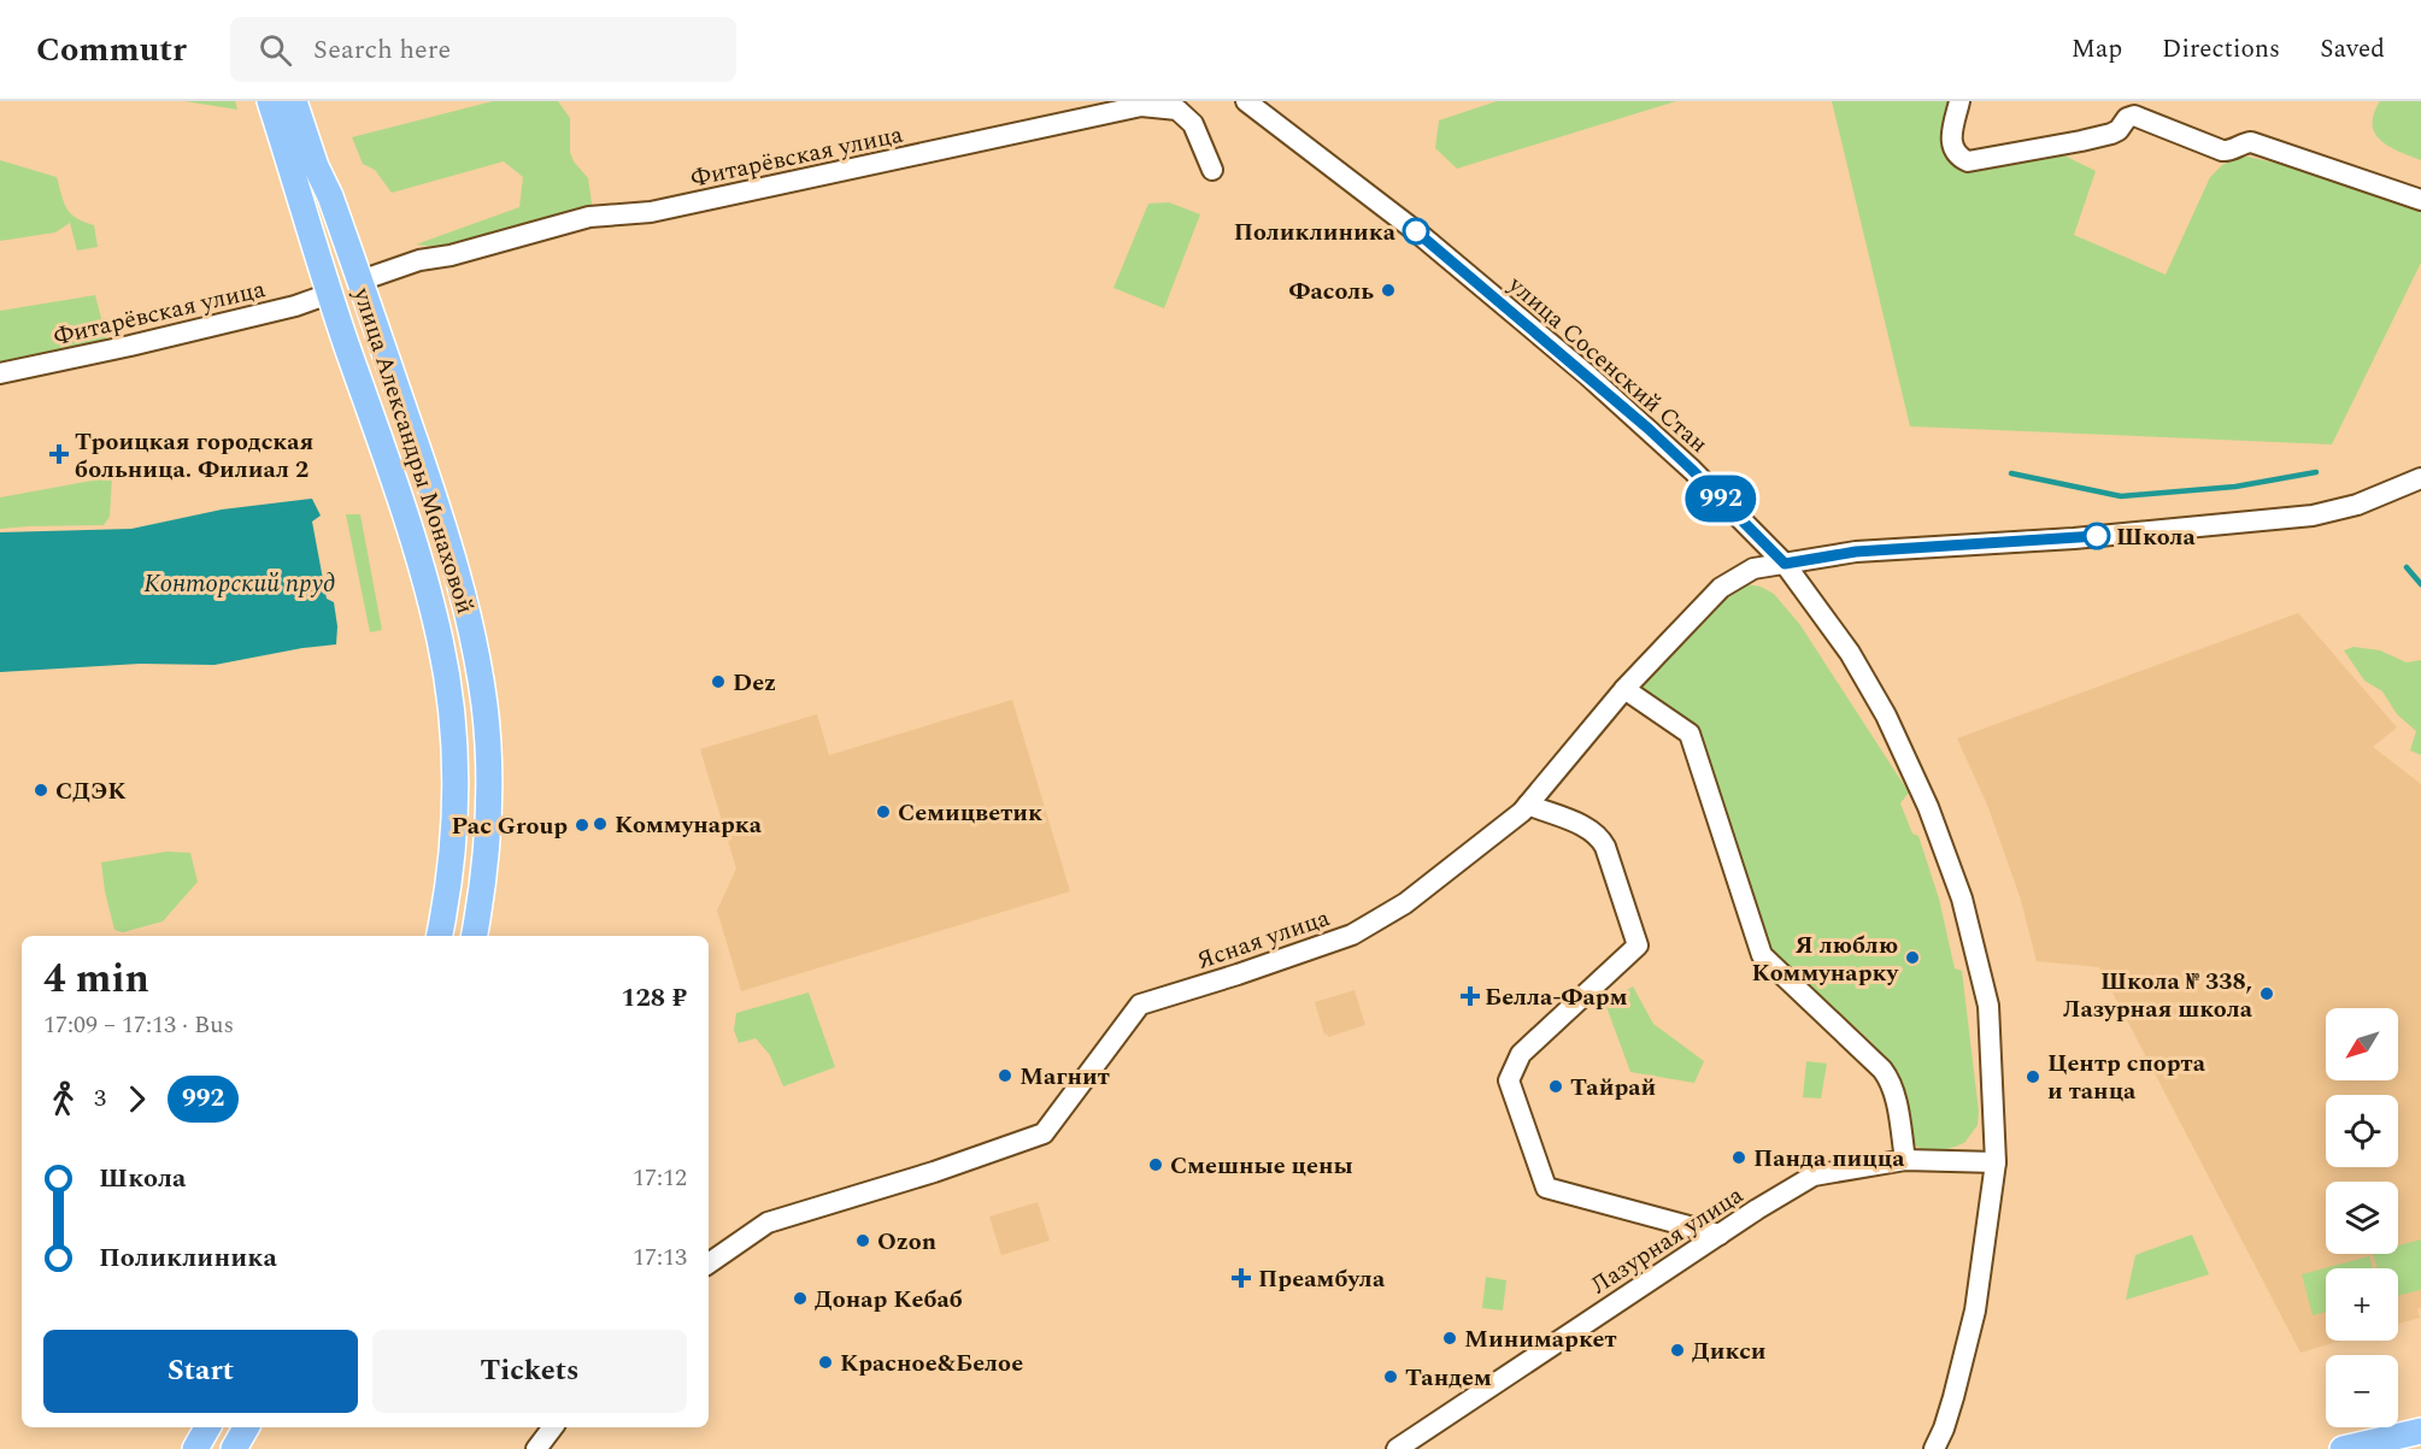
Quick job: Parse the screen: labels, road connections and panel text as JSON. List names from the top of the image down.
{
  "streets": {
    "main road": ["улица Александры Монаховой"],
    "street": [
      "Фитарёвская улица",
      "улица Сосенский Стан",
      "Ясная улица",
      "Лазурная улица"
    ]
  },
  "crossings": [
    ["Фитарёвская улица", "улица Александры Монаховой"],
    ["улица Сосенский Стан", "Ясная улица"],
    ["улица Сосенский Стан", "Лазурная улица"]
  ],
  "water": ["Конторский пруд"],
  "places": {
    "other": [
      "Поликлиника",
      "Фасоль",
      "Школа",
      "Dez",
      "СДЭК",
      "Семицветик",
      "Коммунарка",
      "Pac Group",
      "Я люблю Коммунарку",
      "Школа № 338, Лазурная школа",
      "Магнит",
      "Центр спорта и танца",
      "Тайрай",
      "Панда пицца",
      "Смешные цены",
      "Ozon",
      "Донар Кебаб",
      "Минимаркет",
      "Дикси",
      "Красное&Белое",
      "Тандем"
    ],
    "health": ["Троицкая городская больница. Филиал 2", "Белла-Фарм", "Преамбула"]
  },
  "lines": ["bus line 992"],
  "north": "bottom left",
  "page": {
    "header": "Commutr",
    "search": "Search here",
    "nav": ["Map", "Directions", "Saved"],
    "on_map": "992",
    "heading": ["4 min", "17:09 – 17:13 · Bus", "128 ₽"],
    "map_buttons": ["+", "−"],
    "legs": ["3", "992"],
    "list": [
      {
        "name": "Школа",
        "value": "17:12"
      },
      {
        "name": "Поликлиника",
        "value": "17:13"
      }
    ],
    "buttons": ["Start", "Tickets"]
  }
}
